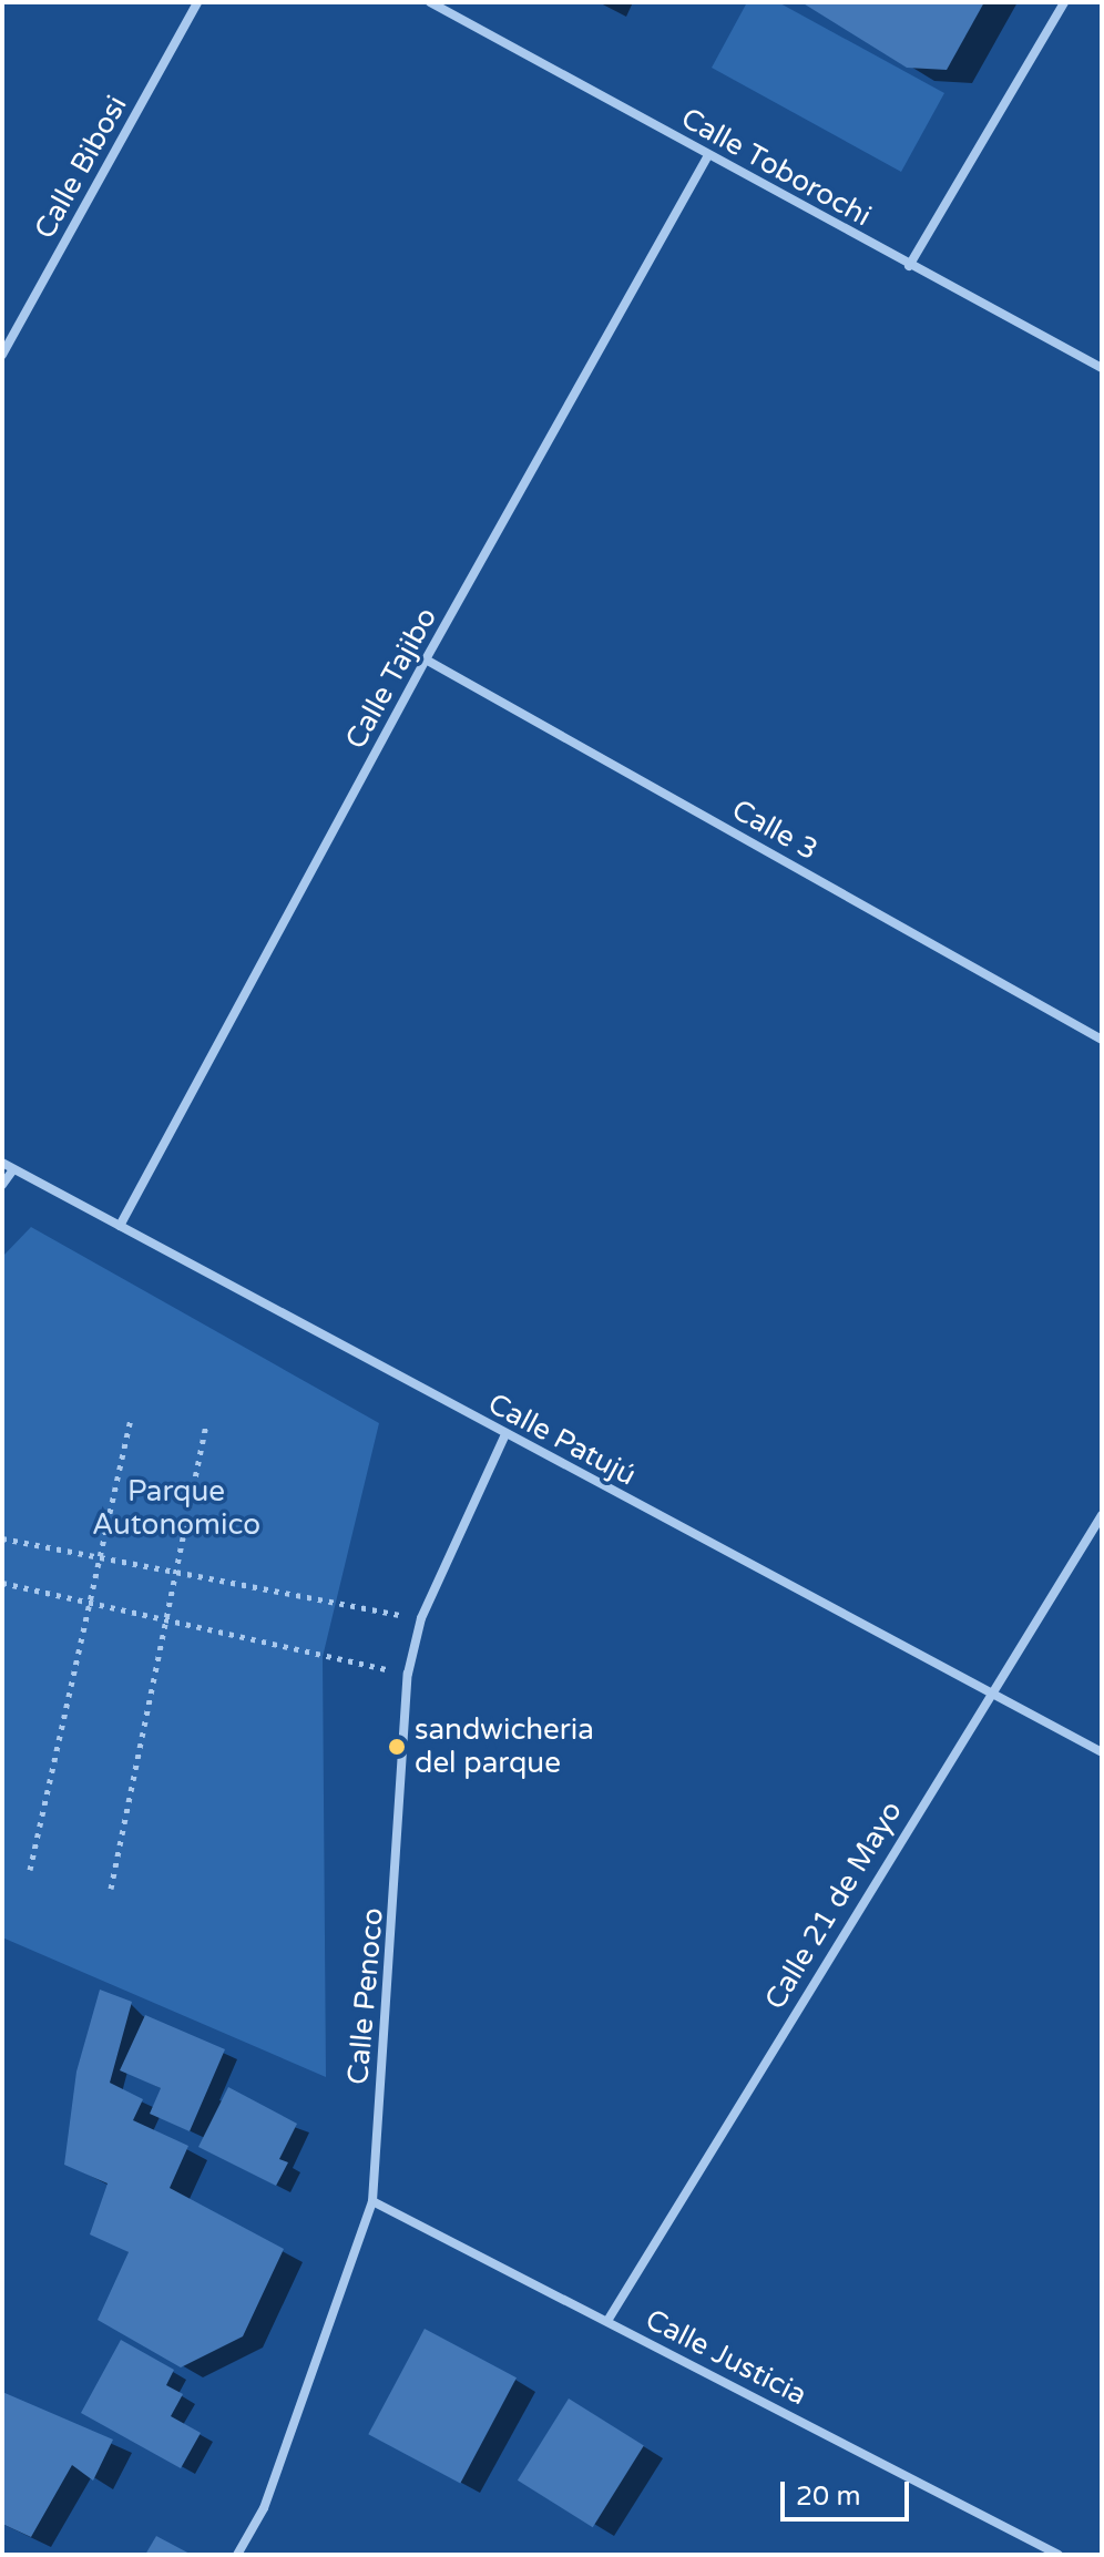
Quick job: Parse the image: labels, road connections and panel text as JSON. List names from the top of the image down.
{
  "streets": {
    "street": [
      "Calle Bibosi",
      "Calle Toborochi",
      "Calle Tajibo",
      "Calle 3",
      "Calle Patujú",
      "Calle 21 de Mayo",
      "Calle Penoco",
      "Calle Justicia"
    ]
  },
  "crossings": [
    ["Calle Toborochi", "Calle Tajibo"],
    ["Calle Tajibo", "Calle 3"],
    ["Calle Tajibo", "Calle Patujú"],
    ["Calle Patujú", "Calle 21 de Mayo"],
    ["Calle Patujú", "Calle Penoco"],
    ["Calle 21 de Mayo", "Calle Justicia"],
    ["Calle Penoco", "Calle Justicia"]
  ],
  "parks": ["Parque Autonomico"],
  "places": ["sandwicheria del parque"],
  "scale_bar": "20 m"
}
